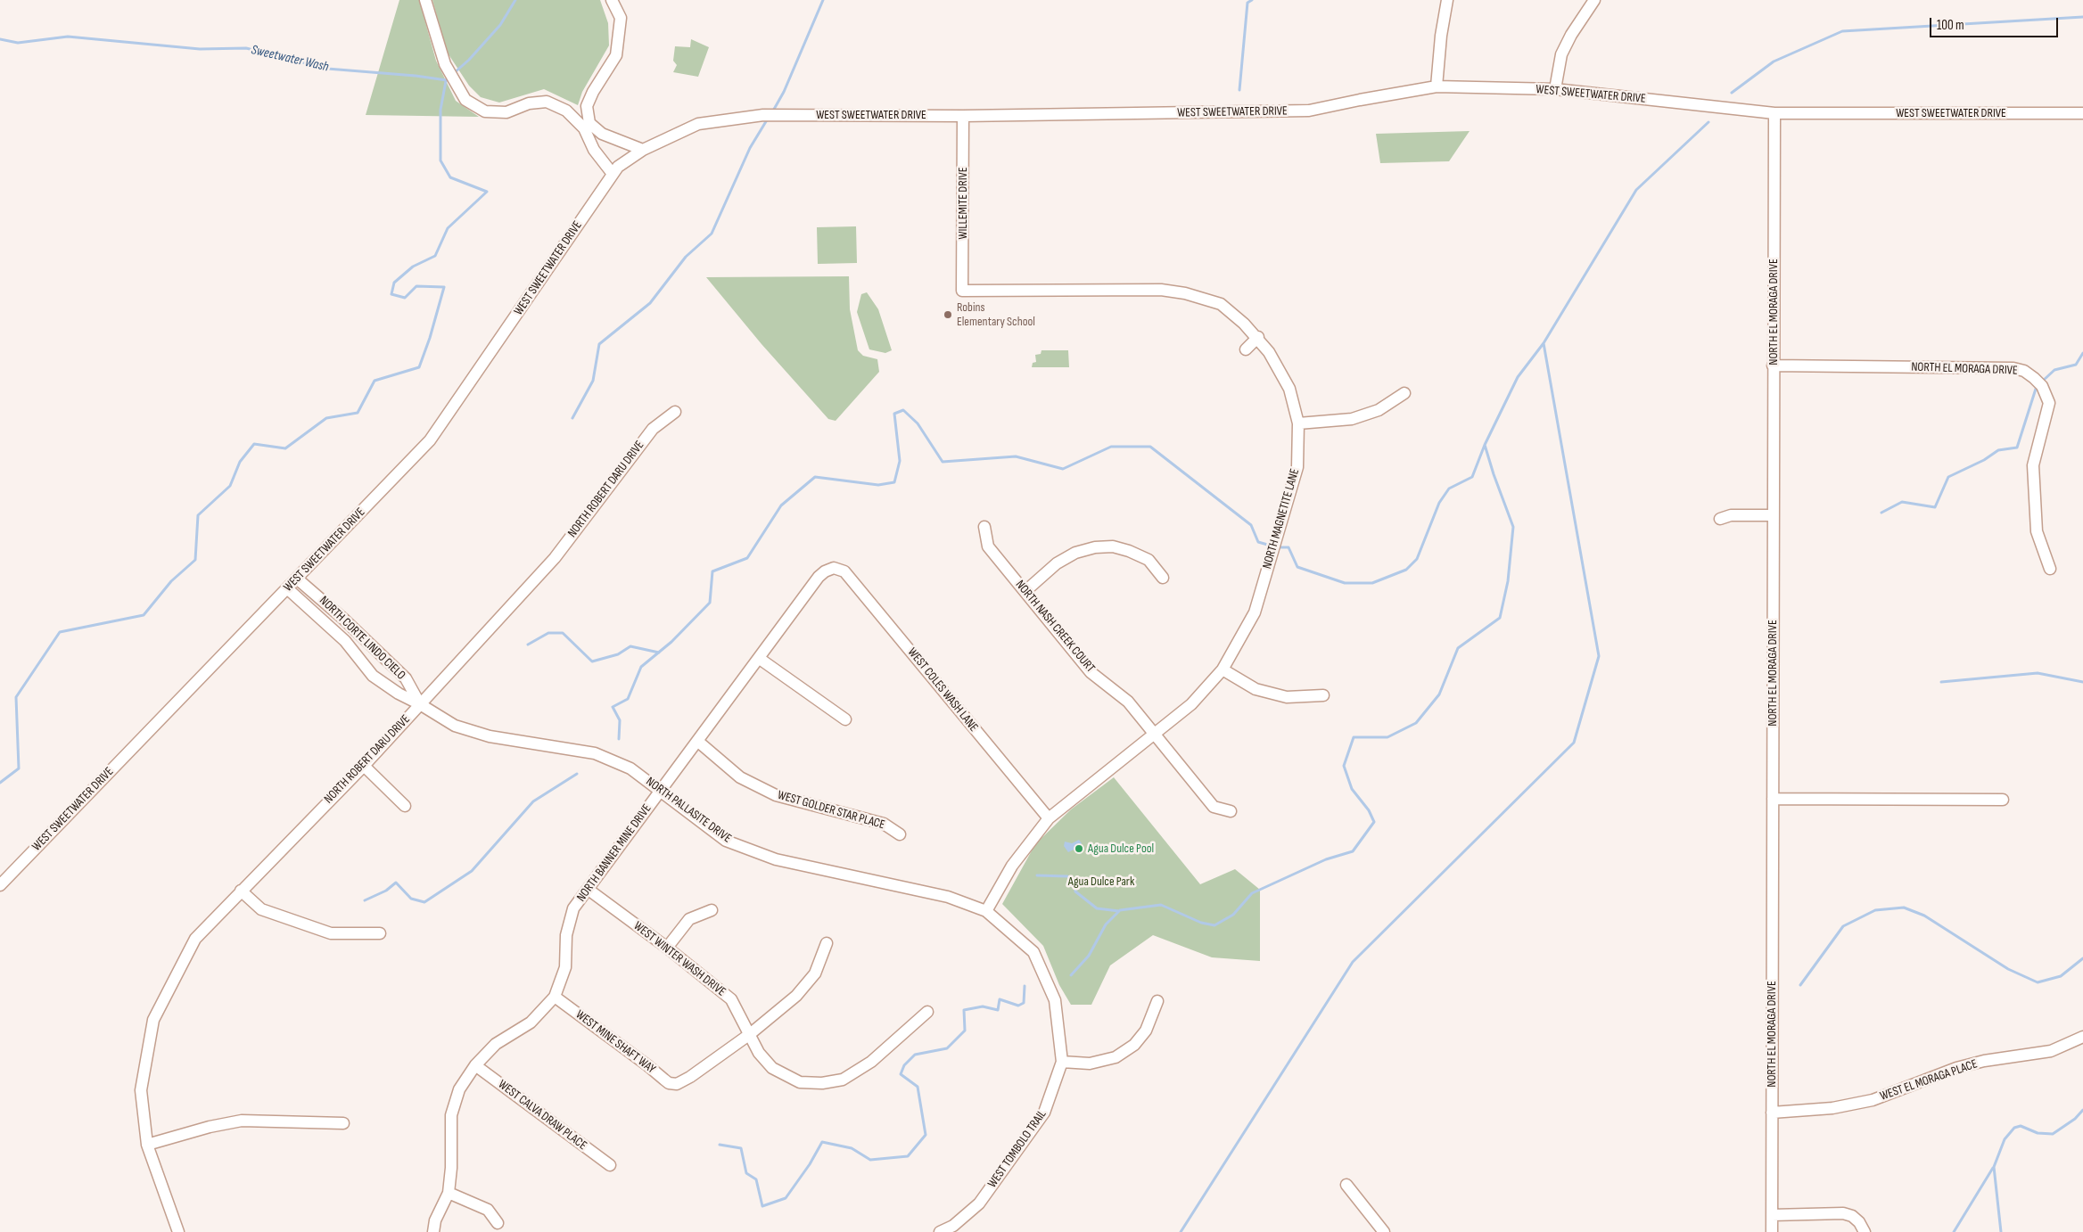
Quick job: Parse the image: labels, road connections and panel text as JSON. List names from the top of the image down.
{
  "streets": {
    "street": [
      "WEST SWEETWATER DRIVE",
      "WILLEMITE DRIVE",
      "NORTH EL MORAGA DRIVE",
      "NORTH ROBERT DARU DRIVE",
      "NORTH MAGNETITE LANE",
      "NORTH NASH CREEK COURT",
      "NORTH CORTE LINDO CIELO",
      "WEST COLES WASH LANE",
      "NORTH PALLASITE DRIVE",
      "WEST GOLDER STAR PLACE",
      "NORTH BANNER MINE DRIVE",
      "WEST WINTER WASH DRIVE",
      "WEST MINE SHAFT WAY",
      "WEST EL MORAGA PLACE",
      "WEST CALVA DRAW PLACE",
      "WEST TOMBOLO TRAIL"
    ]
  },
  "crossings": [
    ["WEST SWEETWATER DRIVE", "WILLEMITE DRIVE"],
    ["WEST SWEETWATER DRIVE", "NORTH EL MORAGA DRIVE"],
    ["WEST SWEETWATER DRIVE", "NORTH CORTE LINDO CIELO"],
    ["WILLEMITE DRIVE", "NORTH MAGNETITE LANE"],
    ["NORTH EL MORAGA DRIVE", "WEST EL MORAGA PLACE"],
    ["NORTH ROBERT DARU DRIVE", "NORTH CORTE LINDO CIELO"],
    ["NORTH ROBERT DARU DRIVE", "NORTH PALLASITE DRIVE"],
    ["NORTH MAGNETITE LANE", "NORTH NASH CREEK COURT"],
    ["NORTH MAGNETITE LANE", "WEST COLES WASH LANE"],
    ["NORTH MAGNETITE LANE", "NORTH PALLASITE DRIVE"],
    ["NORTH MAGNETITE LANE", "WEST TOMBOLO TRAIL"],
    ["NORTH CORTE LINDO CIELO", "NORTH PALLASITE DRIVE"],
    ["WEST COLES WASH LANE", "NORTH BANNER MINE DRIVE"],
    ["NORTH PALLASITE DRIVE", "NORTH BANNER MINE DRIVE"],
    ["NORTH PALLASITE DRIVE", "WEST TOMBOLO TRAIL"],
    ["WEST GOLDER STAR PLACE", "NORTH BANNER MINE DRIVE"],
    ["NORTH BANNER MINE DRIVE", "WEST WINTER WASH DRIVE"],
    ["NORTH BANNER MINE DRIVE", "WEST MINE SHAFT WAY"],
    ["NORTH BANNER MINE DRIVE", "WEST CALVA DRAW PLACE"],
    ["WEST WINTER WASH DRIVE", "WEST MINE SHAFT WAY"]
  ],
  "water": ["Sweetwater Wash"],
  "parks": ["Agua Dulce Park"],
  "places": ["Robins Elementary School", "Agua Dulce Pool"],
  "scale_bar": "100 m"
}
